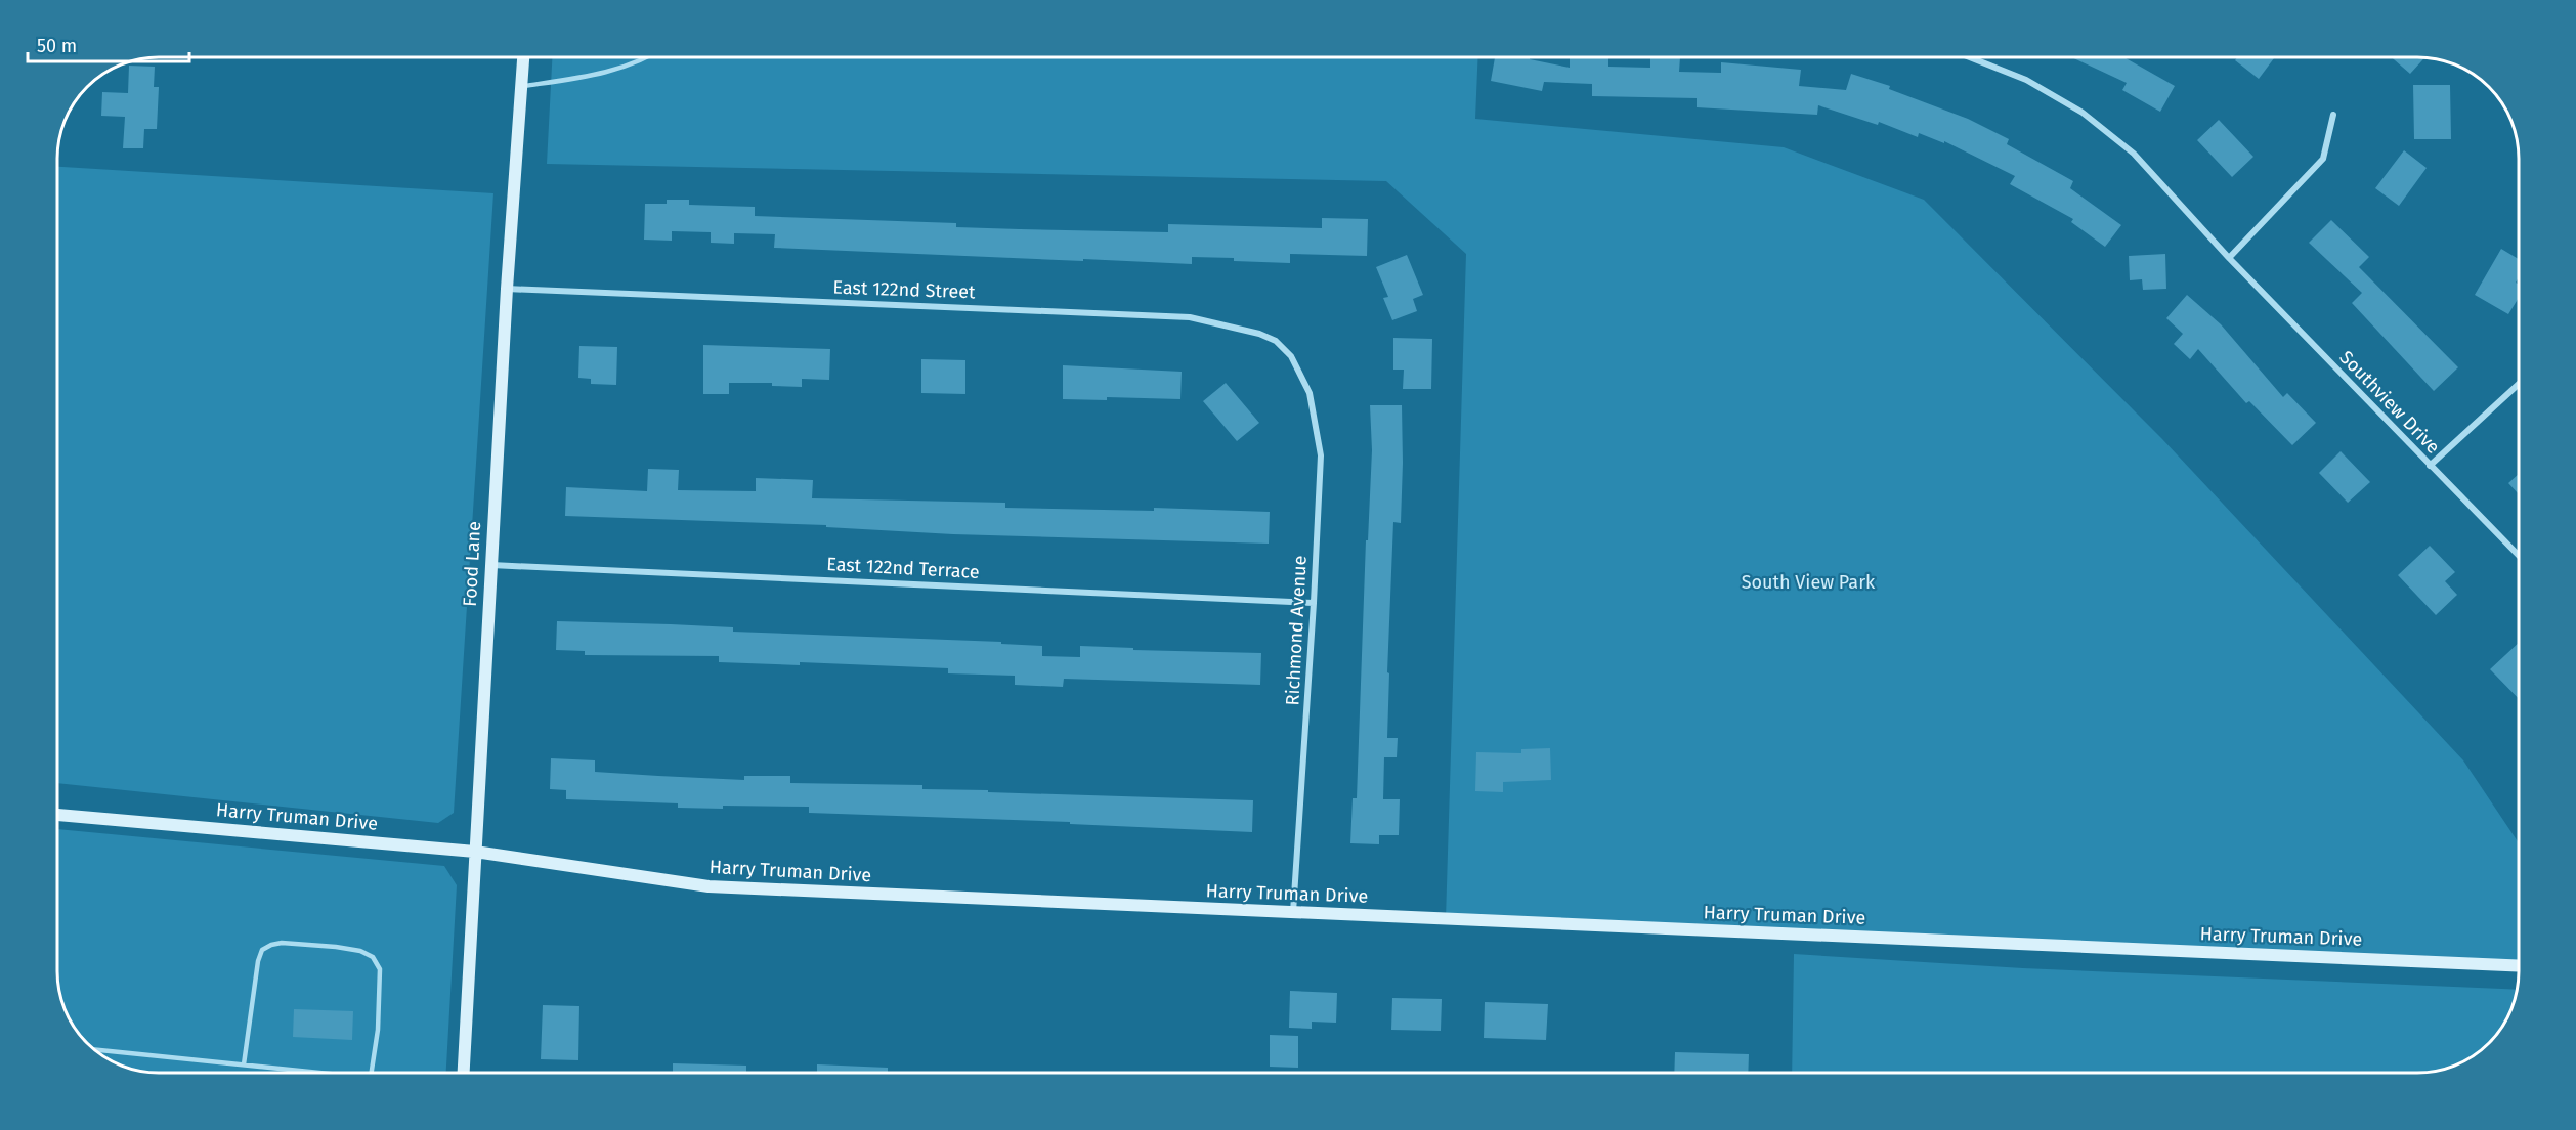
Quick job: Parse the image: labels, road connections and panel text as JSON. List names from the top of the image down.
{
  "streets": {
    "main road": ["Food Lane", "Harry Truman Drive"],
    "street": [
      "East 122nd Street",
      "Southview Drive",
      "East 122nd Terrace",
      "Richmond Avenue"
    ]
  },
  "crossings": [
    ["East 122nd Street", "Food Lane"],
    ["East 122nd Street", "Richmond Avenue"],
    ["Food Lane", "East 122nd Terrace"],
    ["Food Lane", "Harry Truman Drive"],
    ["East 122nd Terrace", "Richmond Avenue"],
    ["Richmond Avenue", "Harry Truman Drive"]
  ],
  "parks": ["South View Park"],
  "scale_bar": "50 m"
}
